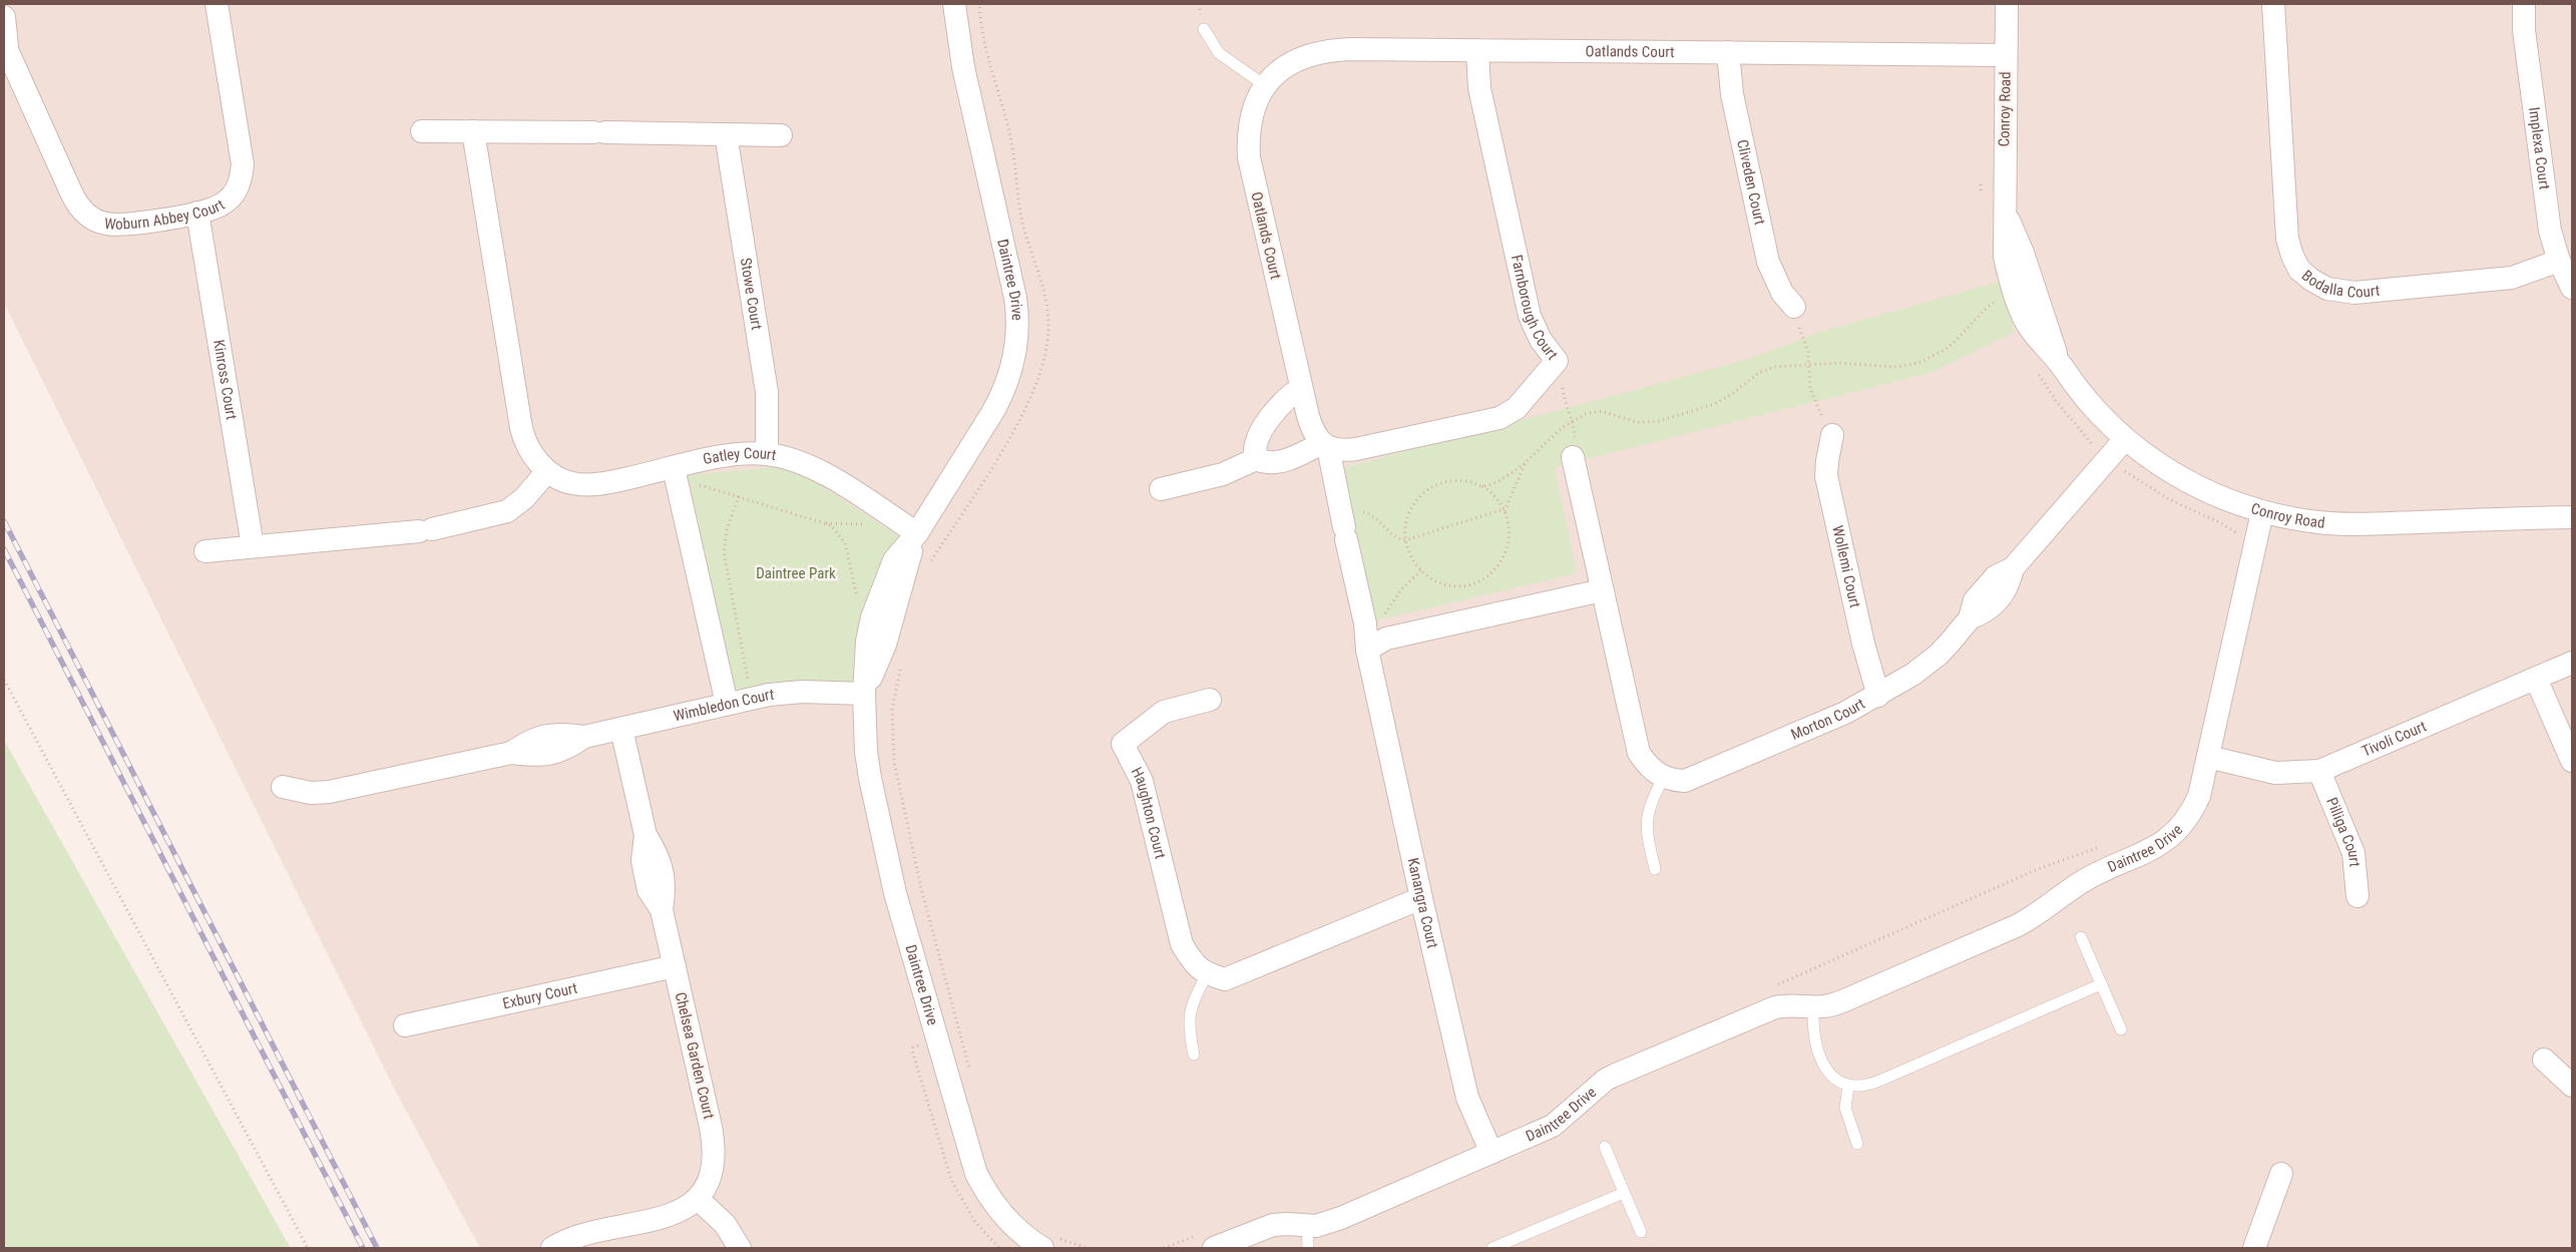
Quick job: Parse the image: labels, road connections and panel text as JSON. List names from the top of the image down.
{
  "streets": {
    "street": [
      "Oatlands Court",
      "Conroy Road",
      "Implexa Court",
      "Cliveden Court",
      "Woburn Abbey Court",
      "Bodalla Court",
      "Daintree Drive",
      "Stowe Court",
      "Farnborough Court",
      "Kinross Court",
      "Gatley Court",
      "Wollemi Court",
      "Wimbledon Court",
      "Morton Court",
      "Tivoli Court",
      "Haughton Court",
      "Pilliga Court",
      "Kanangra Court",
      "Exbury Court",
      "Chelsea Garden Court"
    ]
  },
  "crossings": [
    ["Oatlands Court", "Conroy Road"],
    ["Oatlands Court", "Cliveden Court"],
    ["Oatlands Court", "Farnborough Court"],
    ["Oatlands Court", "Kanangra Court"],
    ["Conroy Road", "Daintree Drive"],
    ["Conroy Road", "Morton Court"],
    ["Implexa Court", "Bodalla Court"],
    ["Woburn Abbey Court", "Kinross Court"],
    ["Daintree Drive", "Gatley Court"],
    ["Daintree Drive", "Wimbledon Court"],
    ["Daintree Drive", "Tivoli Court"],
    ["Daintree Drive", "Kanangra Court"],
    ["Stowe Court", "Gatley Court"],
    ["Wollemi Court", "Morton Court"],
    ["Wimbledon Court", "Chelsea Garden Court"],
    ["Tivoli Court", "Pilliga Court"],
    ["Exbury Court", "Chelsea Garden Court"]
  ],
  "parks": ["Daintree Park"]
}
